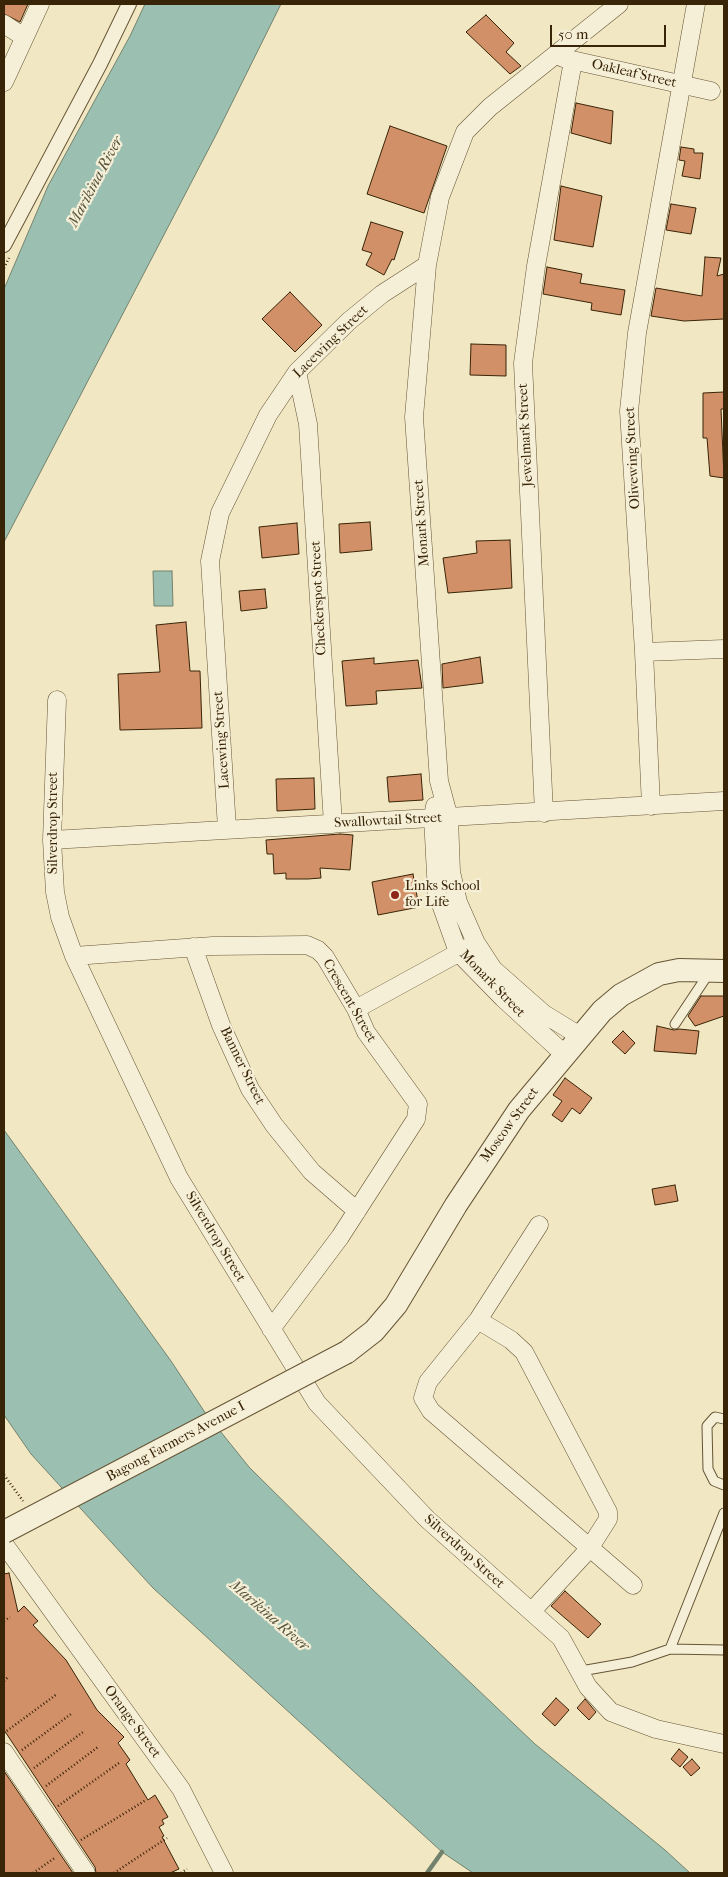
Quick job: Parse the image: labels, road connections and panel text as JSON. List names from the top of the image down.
{
  "streets": {
    "street": [
      "Oakleaf Street",
      "Lacewing Street",
      "Jewelmark Street",
      "Olivewing Street",
      "Monark Street",
      "Checkerspot Street",
      "Swallowtail Street",
      "Silverdrop Street",
      "Crescent Street",
      "Banner Street",
      "Moscow Street",
      "Bagong Farmers Avenue I",
      "Orange Street"
    ]
  },
  "crossings": [
    ["Oakleaf Street", "Jewelmark Street"],
    ["Oakleaf Street", "Olivewing Street"],
    ["Lacewing Street", "Monark Street"],
    ["Lacewing Street", "Checkerspot Street"],
    ["Lacewing Street", "Swallowtail Street"],
    ["Jewelmark Street", "Swallowtail Street"],
    ["Olivewing Street", "Swallowtail Street"],
    ["Monark Street", "Swallowtail Street"],
    ["Monark Street", "Moscow Street"],
    ["Checkerspot Street", "Swallowtail Street"],
    ["Swallowtail Street", "Silverdrop Street"],
    ["Silverdrop Street", "Crescent Street"],
    ["Crescent Street", "Banner Street"],
    ["Moscow Street", "Bagong Farmers Avenue I"],
    ["Bagong Farmers Avenue I", "Orange Street"]
  ],
  "water": ["Marikina River"],
  "places": ["Links School for Life"],
  "scale_bar": "50 m"
}
